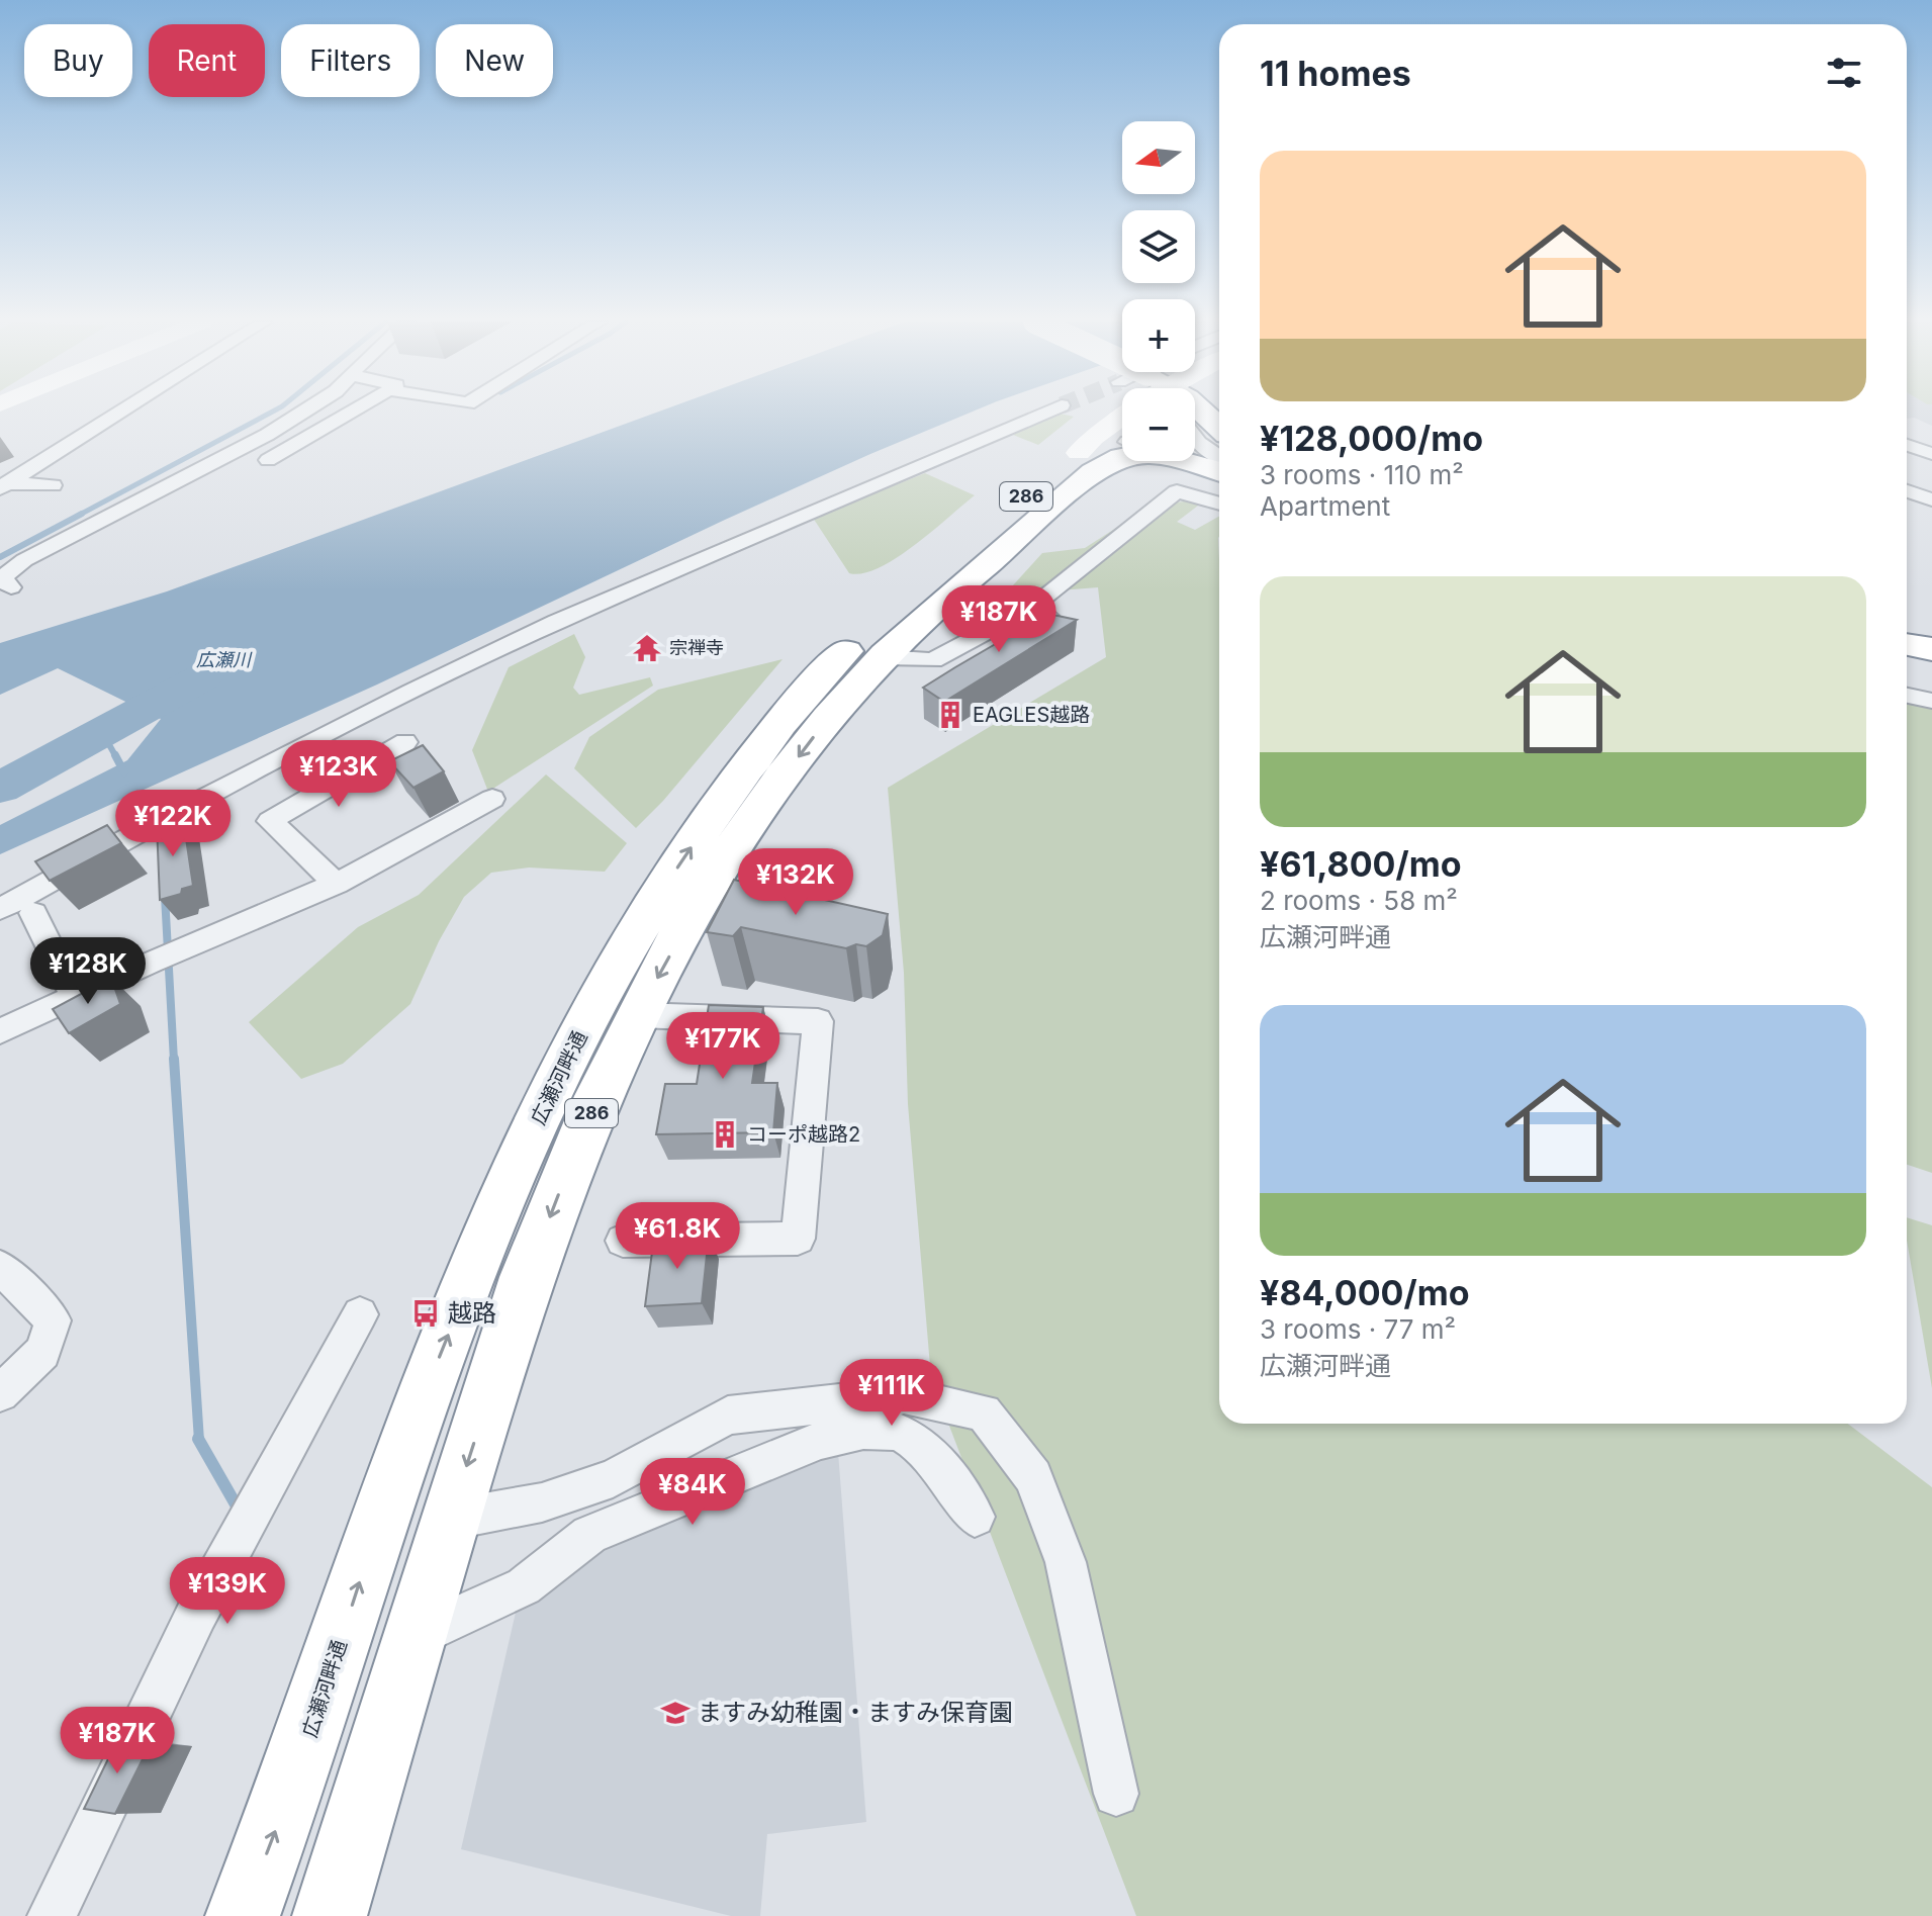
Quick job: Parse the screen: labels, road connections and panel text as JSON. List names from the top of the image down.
{
  "streets": {
    "highway": ["286", "広瀬河畔通"]
  },
  "water": ["広瀬川"],
  "places": {
    "temple": ["宗禅寺"],
    "building": ["EAGLES越路", "コーポ越路2"],
    "bus stop": ["越路"],
    "school or university": ["ますみ幼稚園・ますみ保育園"]
  },
  "north": "left",
  "page": {
    "chip": [
      "Buy",
      "Rent",
      "Filters",
      "New"
    ],
    "heading": "11 homes",
    "map_buttons": ["+", "−"],
    "list": [
      {
        "name": "¥128,000/mo",
        "note": "3 rooms · 110 m² · Apartment"
      },
      {
        "name": "¥61,800/mo",
        "note": "2 rooms · 58 m² · 広瀬河畔通"
      },
      {
        "name": "¥84,000/mo",
        "note": "3 rooms · 77 m² · 広瀬河畔通"
      }
    ],
    "price": [
      "¥187K",
      "¥123K",
      "¥122K",
      "¥132K",
      "¥128K",
      "¥177K",
      "¥61.8K",
      "¥111K",
      "¥84K",
      "¥139K",
      "¥187K"
    ]
  }
}
